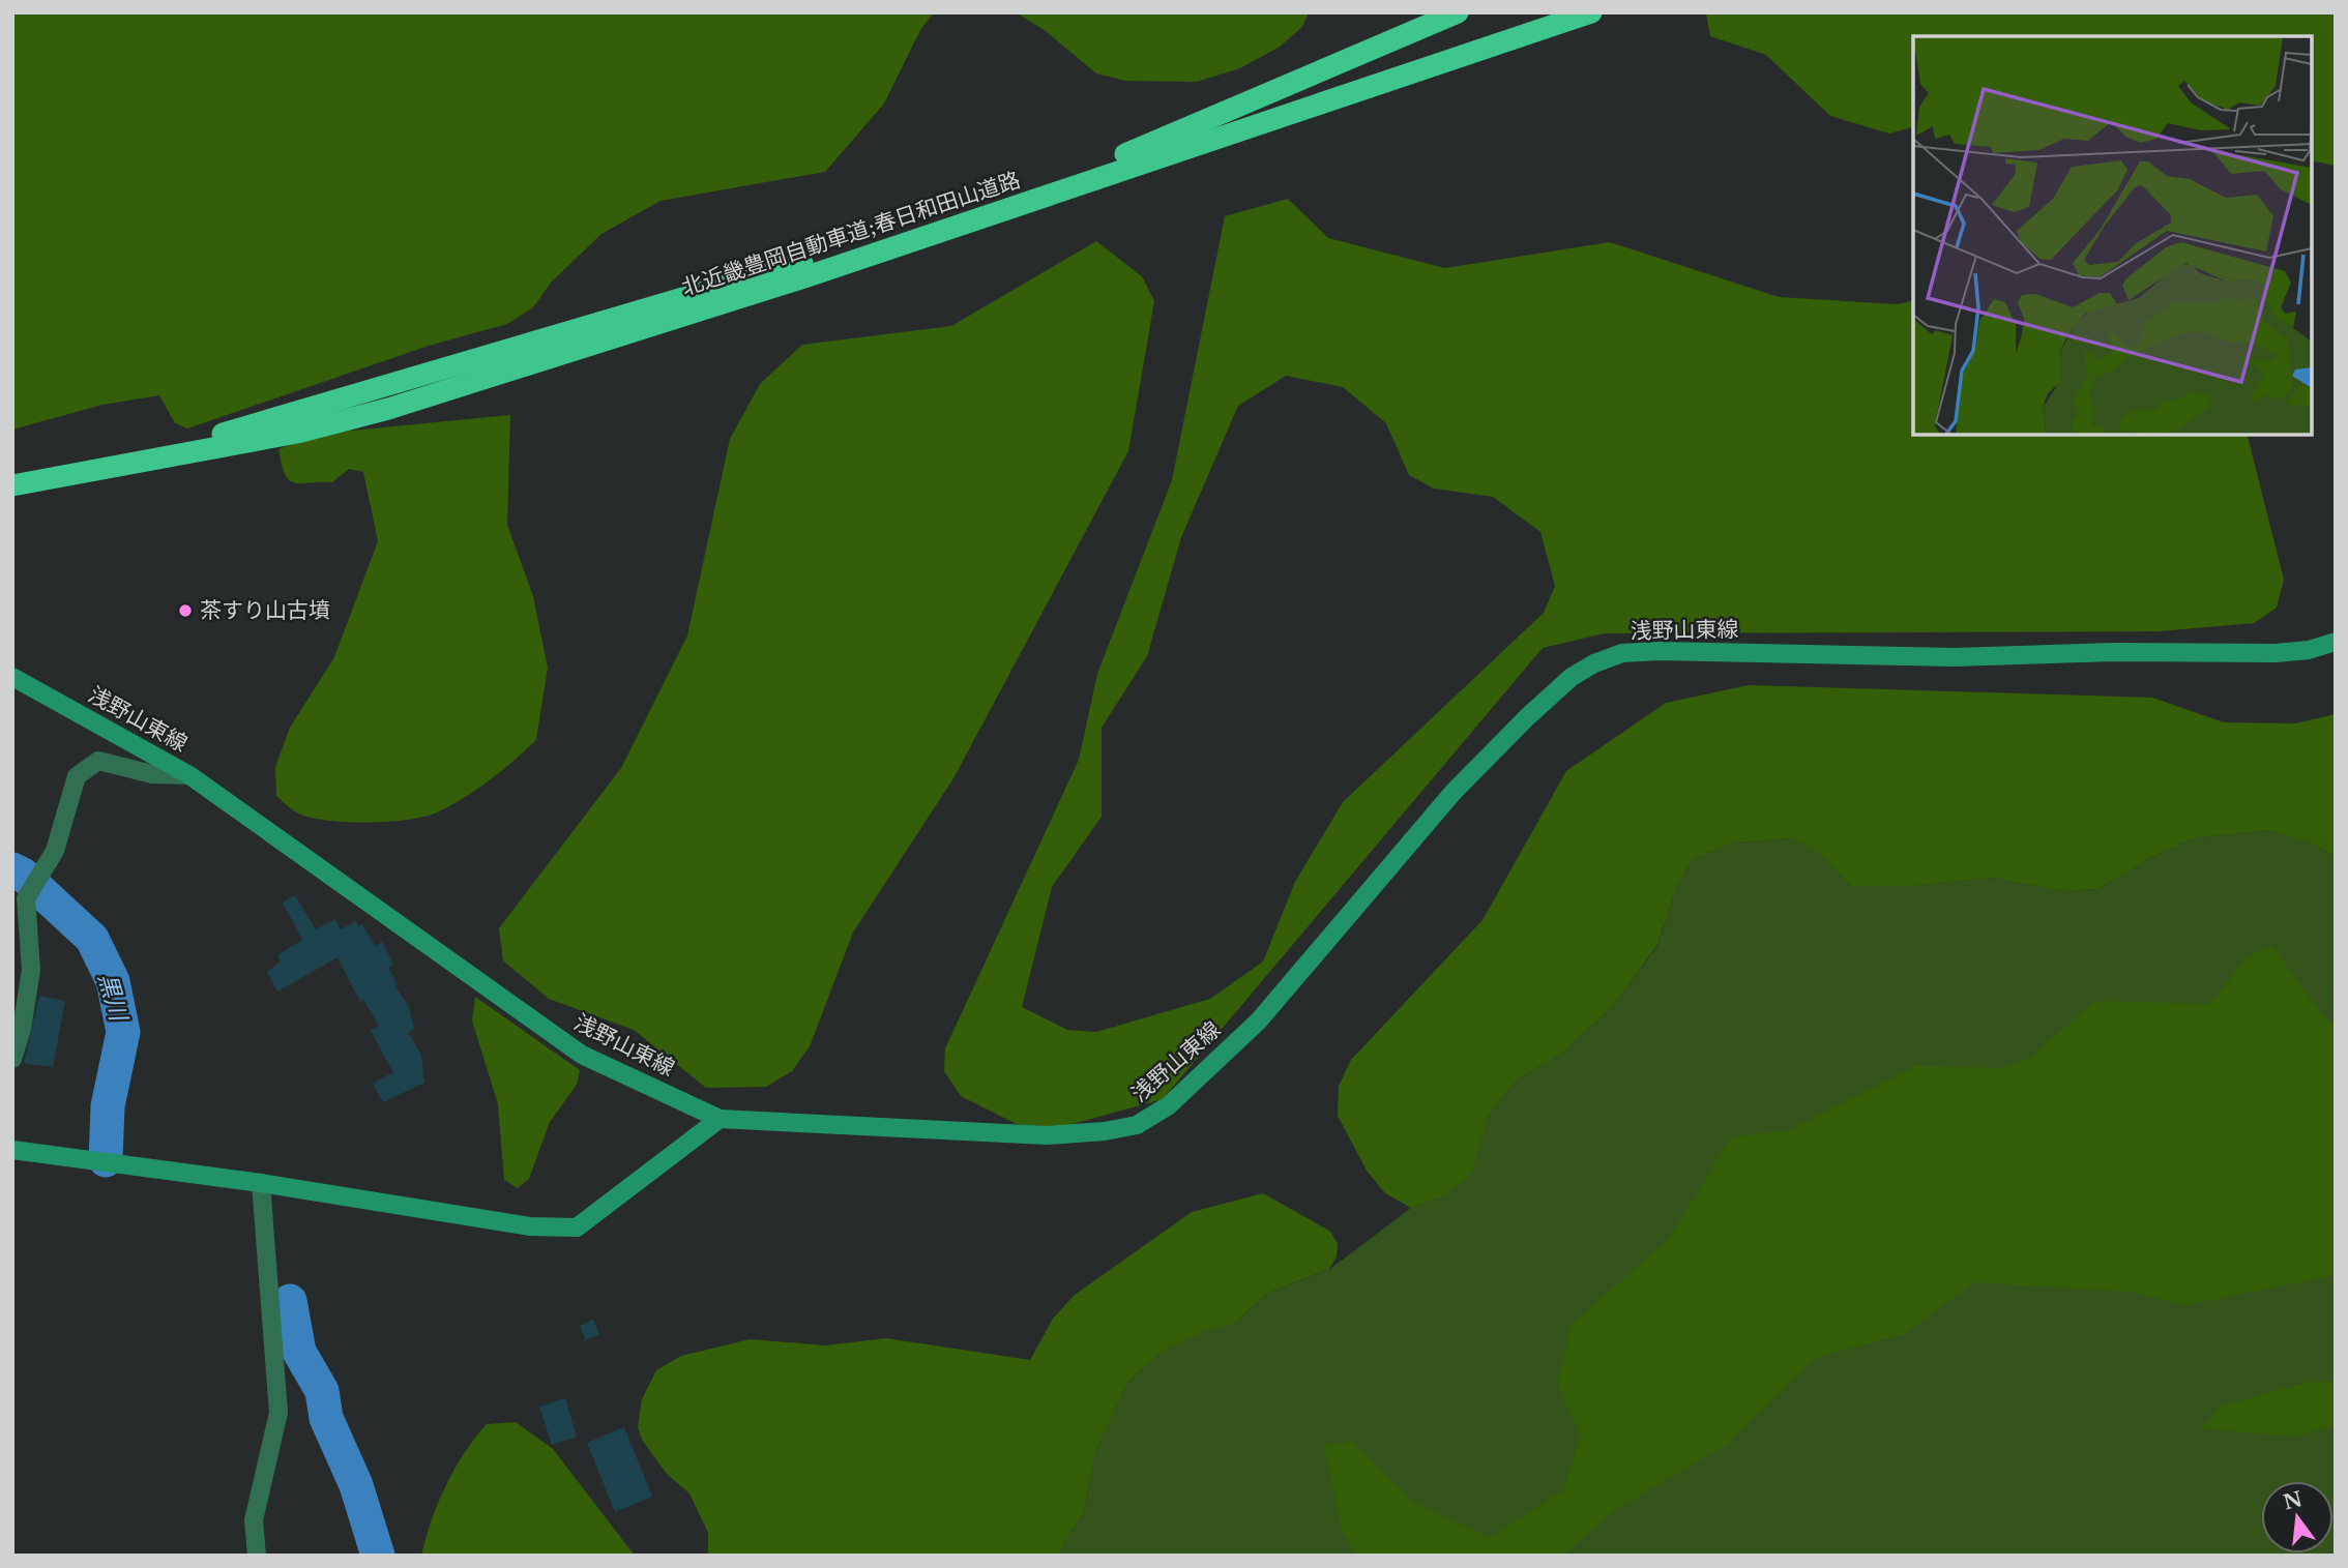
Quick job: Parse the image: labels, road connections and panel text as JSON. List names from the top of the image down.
{
  "streets": {
    "highway": ["北近畿豊岡自動車道;春日和田山道路"],
    "main road": ["浅野山東線"]
  },
  "water": ["黒川"],
  "places": ["茶すり山古墳"],
  "north": "top"
}
